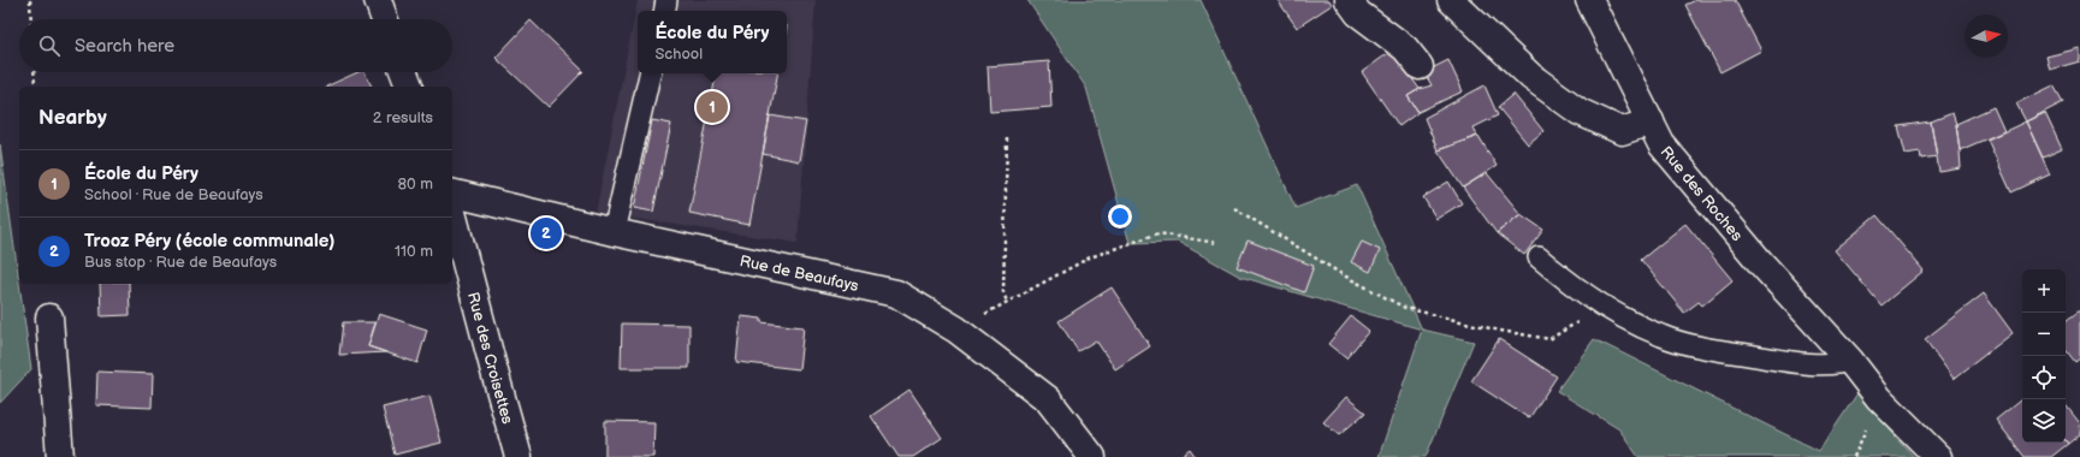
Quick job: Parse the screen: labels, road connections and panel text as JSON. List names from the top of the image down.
{
  "streets": {
    "street": ["Rue des Roches", "Rue de Beaufays", "Rue des Croisettes"]
  },
  "north": "right",
  "page": {
    "popup": ["École du Péry", "School"],
    "search": "Search here",
    "heading": ["Nearby", "2 results"],
    "pins": ["1", "2"],
    "list": [
      {
        "mark": "1",
        "name": "École du Péry",
        "note": "School · Rue de Beaufays",
        "value": "80 m"
      },
      {
        "mark": "2",
        "name": "Trooz Péry (école communale)",
        "note": "Bus stop · Rue de Beaufays",
        "value": "110 m"
      }
    ],
    "map_buttons": ["+", "−"]
  }
}
